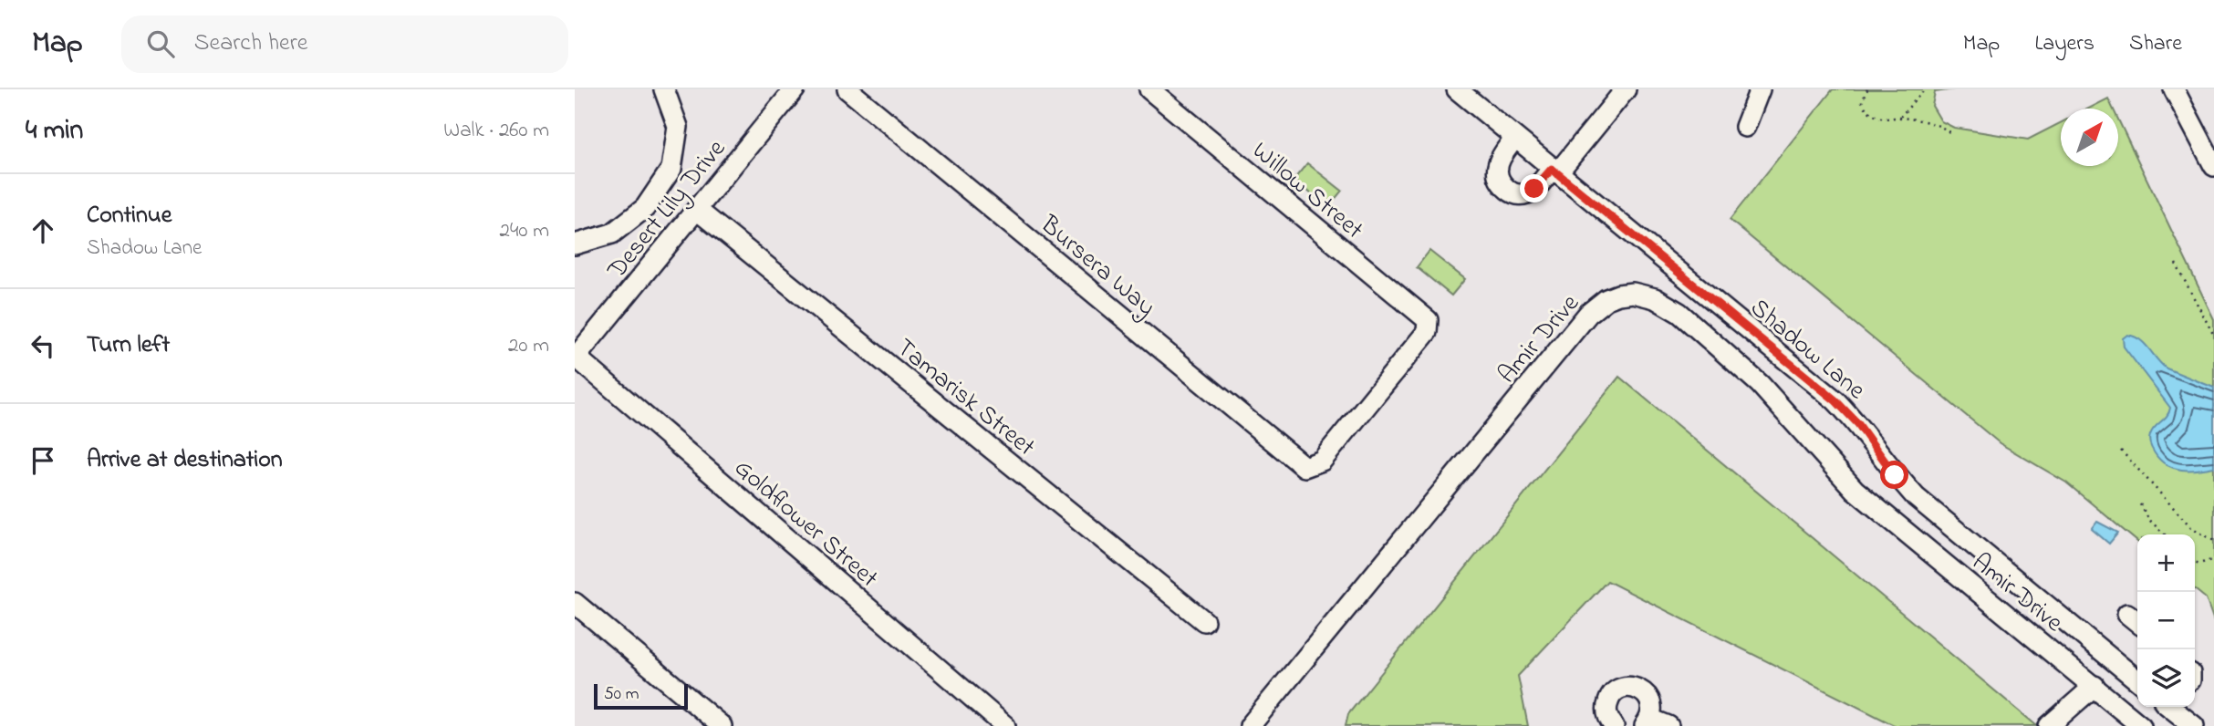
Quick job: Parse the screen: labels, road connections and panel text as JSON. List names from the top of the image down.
{
  "streets": {
    "street": [
      "Willow Street",
      "Desert Lily Drive",
      "Bursera Way",
      "Amir Drive",
      "Shadow Lane",
      "Tamarisk Street",
      "Goldflower Street"
    ]
  },
  "crossings": [
    ["Willow Street", "Bursera Way"],
    ["Desert Lily Drive", "Tamarisk Street"],
    ["Desert Lily Drive", "Goldflower Street"]
  ],
  "scale_bar": "50 m",
  "north": "top right",
  "page": {
    "header": "Map",
    "search": "Search here",
    "nav": ["Map", "Layers", "Share"],
    "heading": ["4 min", "Walk · 260 m"],
    "list": [
      ["Continue", "Shadow Lane", "240 m"],
      ["Turn left", "20 m"],
      "Arrive at destination"
    ],
    "map_buttons": ["+", "−"],
    "scale": "50 m"
  }
}
